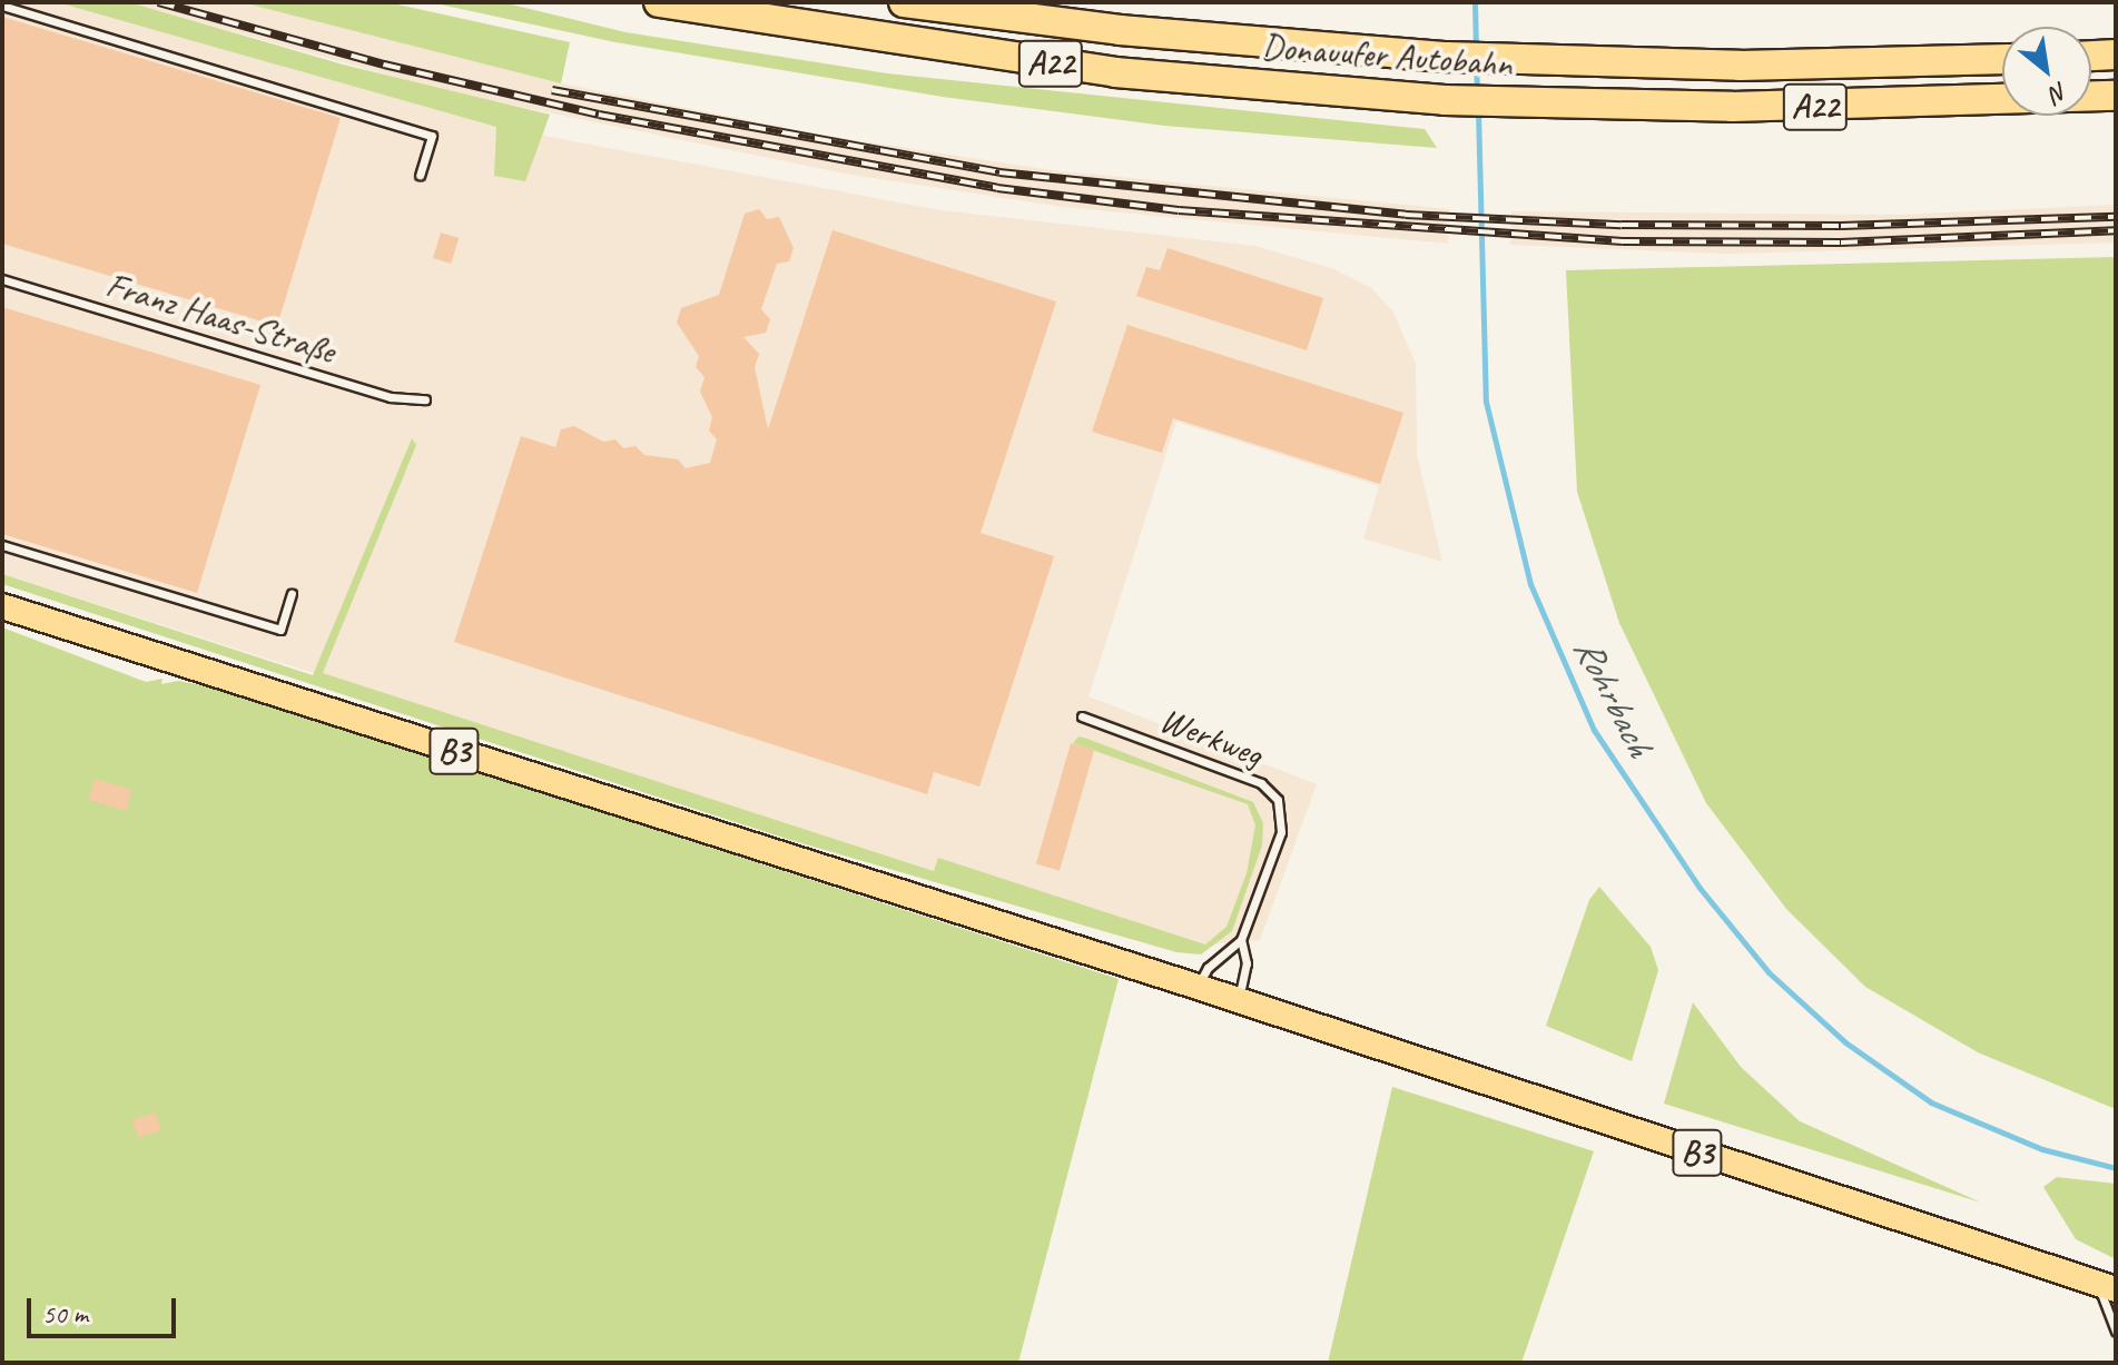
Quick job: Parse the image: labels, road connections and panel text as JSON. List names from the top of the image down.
{
  "streets": {
    "highway": ["Donauufer Autobahn", "A22"],
    "main road": ["B3"],
    "lane": ["Franz Haas-Straße", "Werkweg"]
  },
  "water": ["Rohrbach"],
  "scale_bar": "50 m",
  "north": "bottom right"
}
